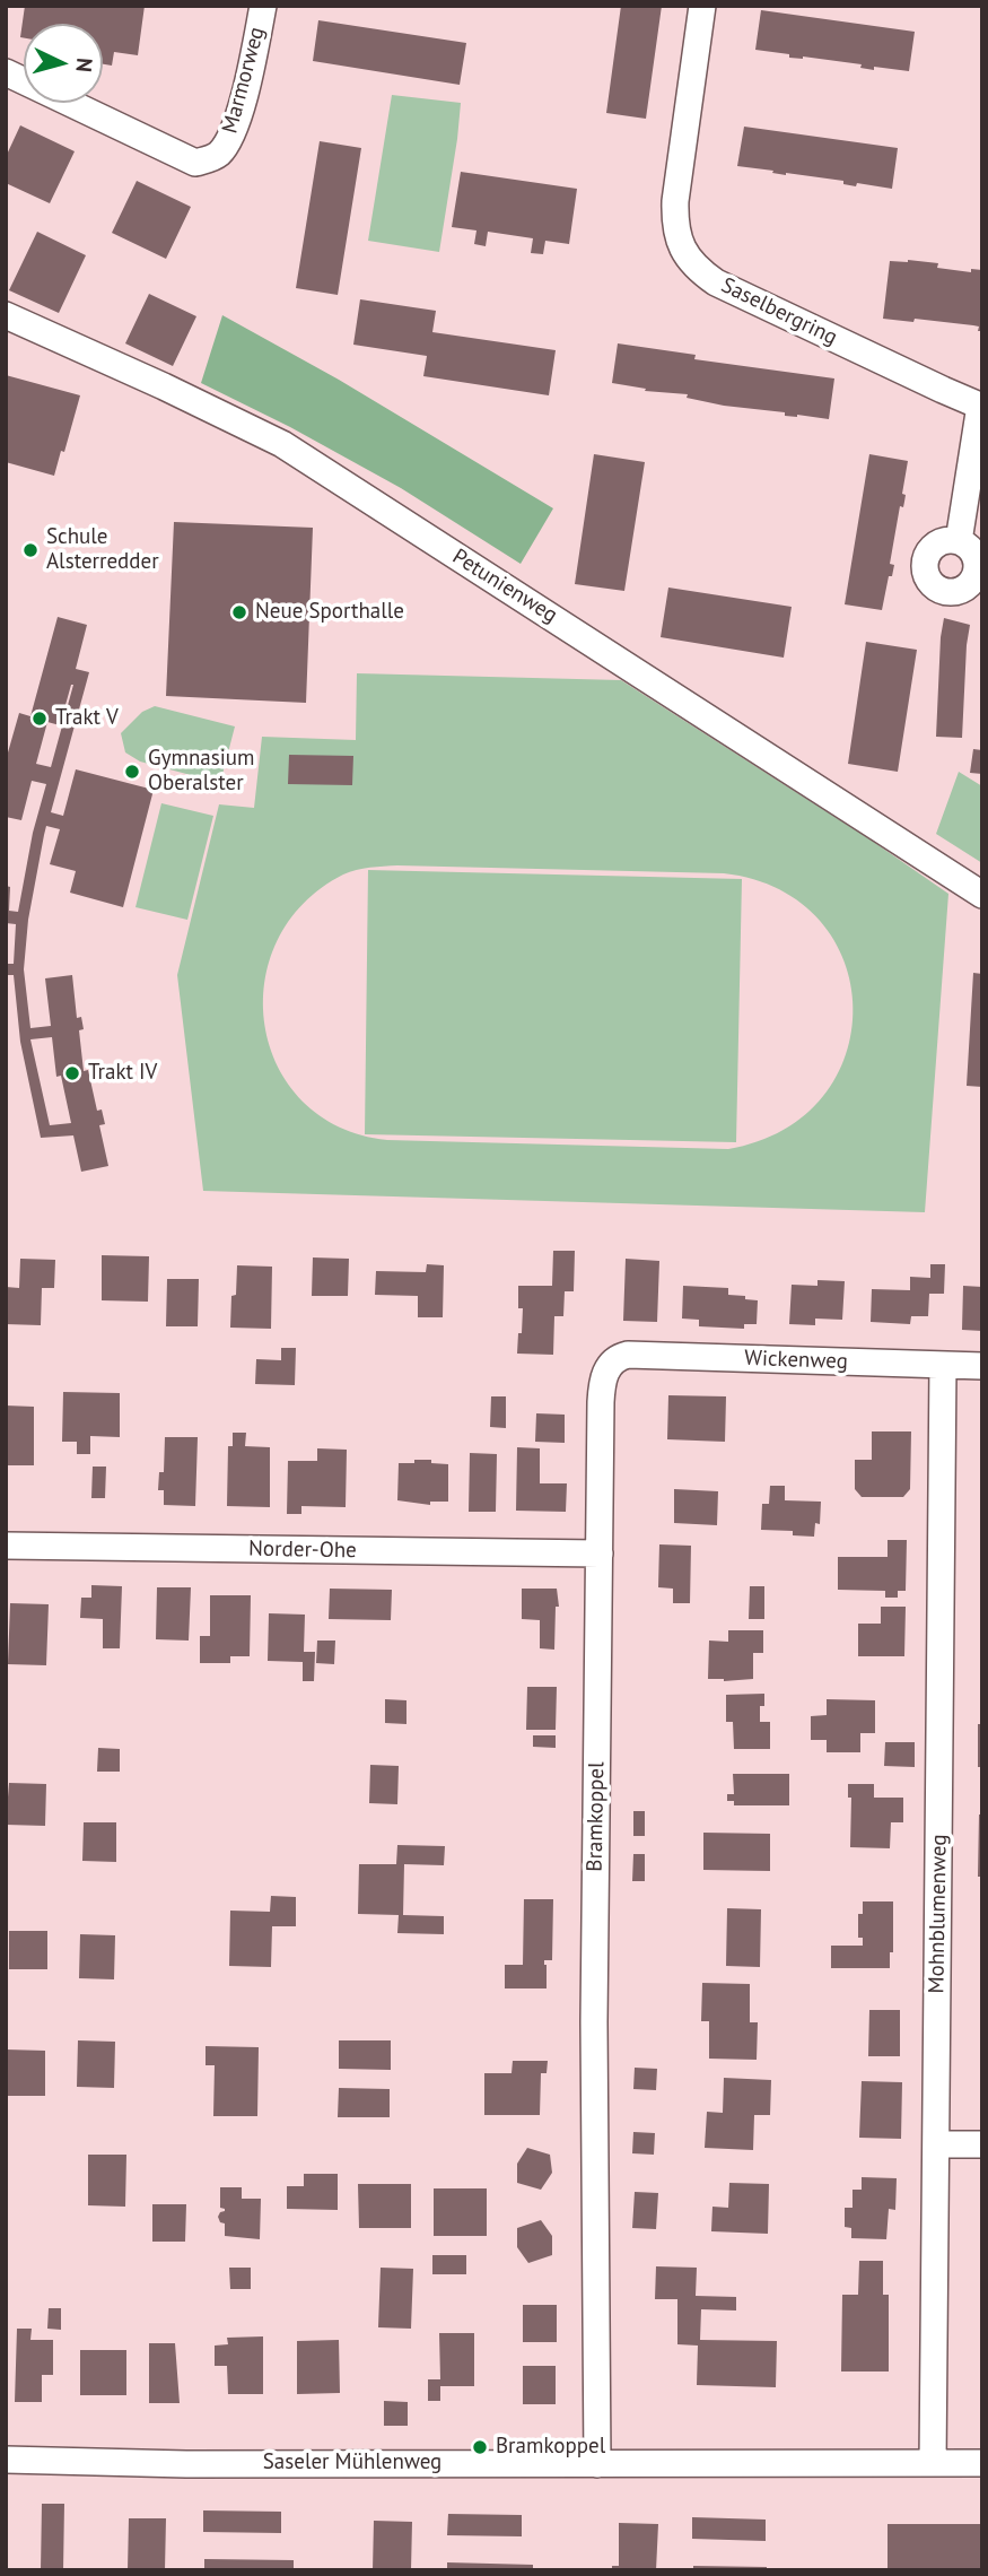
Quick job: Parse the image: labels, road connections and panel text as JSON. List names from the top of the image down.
{
  "streets": {
    "street": [
      "Marmorweg",
      "Saselbergring",
      "Petunienweg",
      "Wickenweg",
      "Norder-Ohe",
      "Bramkoppel",
      "Mohnblumenweg",
      "Saseler Mühlenweg"
    ]
  },
  "crossings": [
    ["Wickenweg", "Bramkoppel"],
    ["Wickenweg", "Mohnblumenweg"],
    ["Norder-Ohe", "Bramkoppel"],
    ["Bramkoppel", "Saseler Mühlenweg"],
    ["Mohnblumenweg", "Saseler Mühlenweg"]
  ],
  "places": [
    "Schule Alsterredder",
    "Neue Sporthalle",
    "Trakt V",
    "Gymnasium Oberalster",
    "Trakt IV",
    "Bramkoppel"
  ],
  "north": "right"
}
